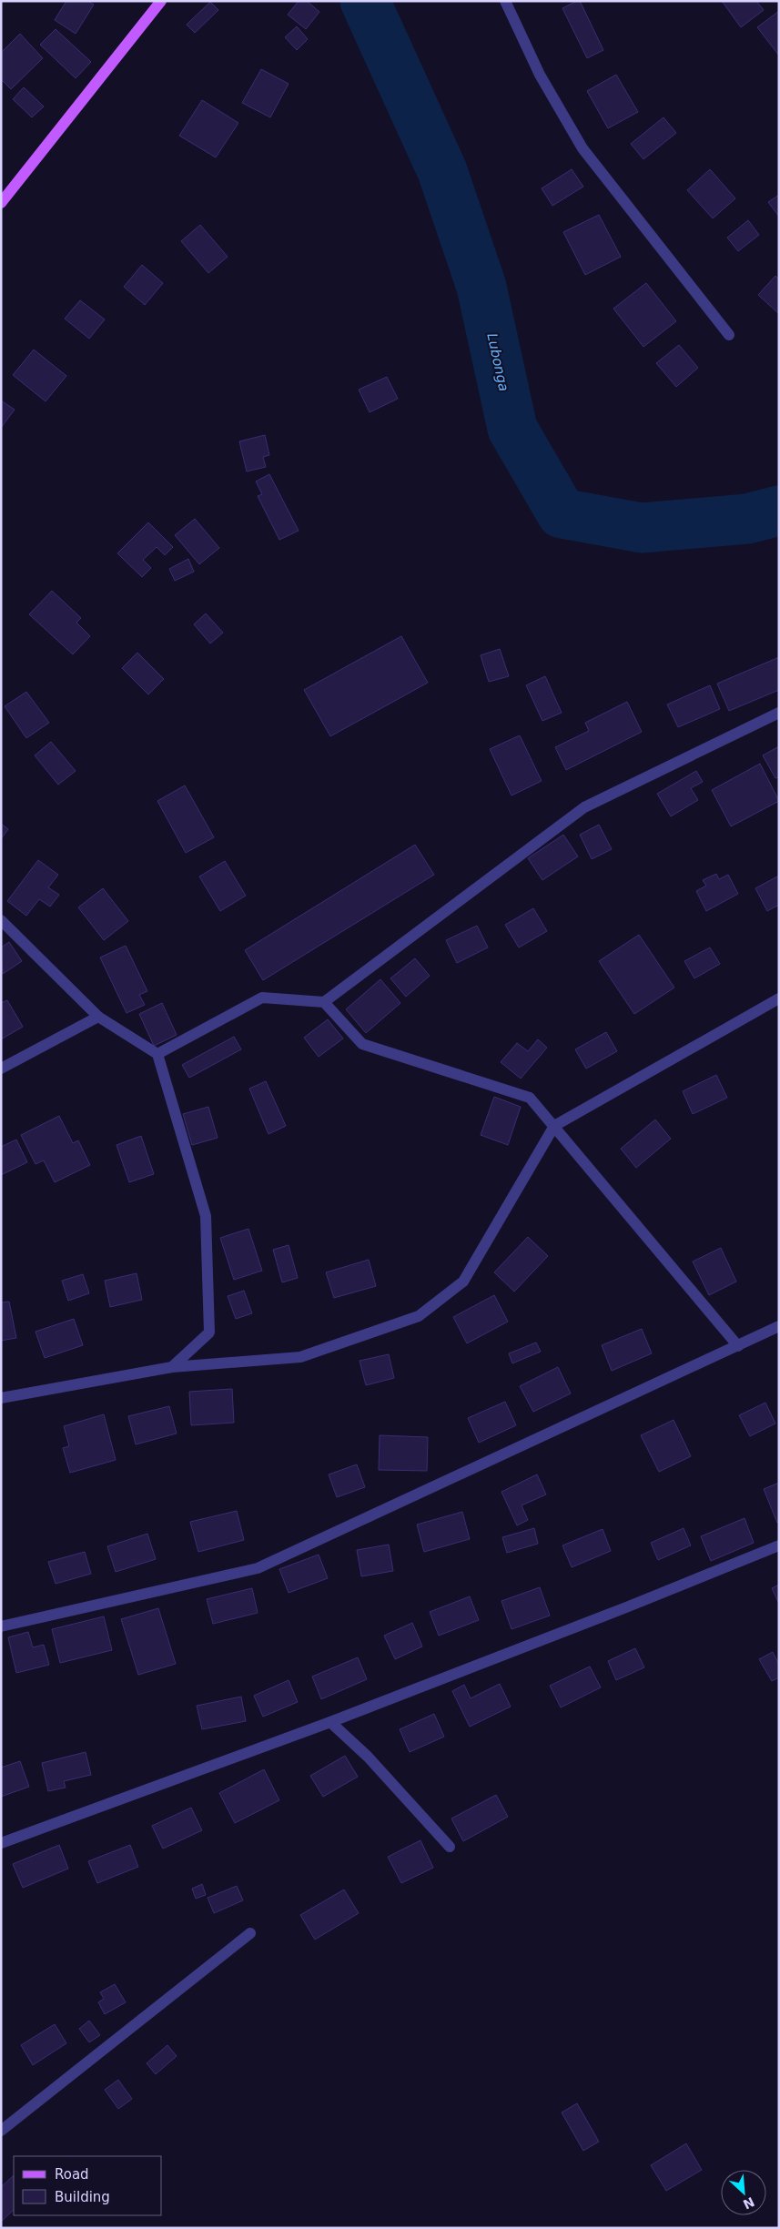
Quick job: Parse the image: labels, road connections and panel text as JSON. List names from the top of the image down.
{
  "water": ["Lubonga"],
  "legend": ["Road", "Building"],
  "north": "bottom right"
}
